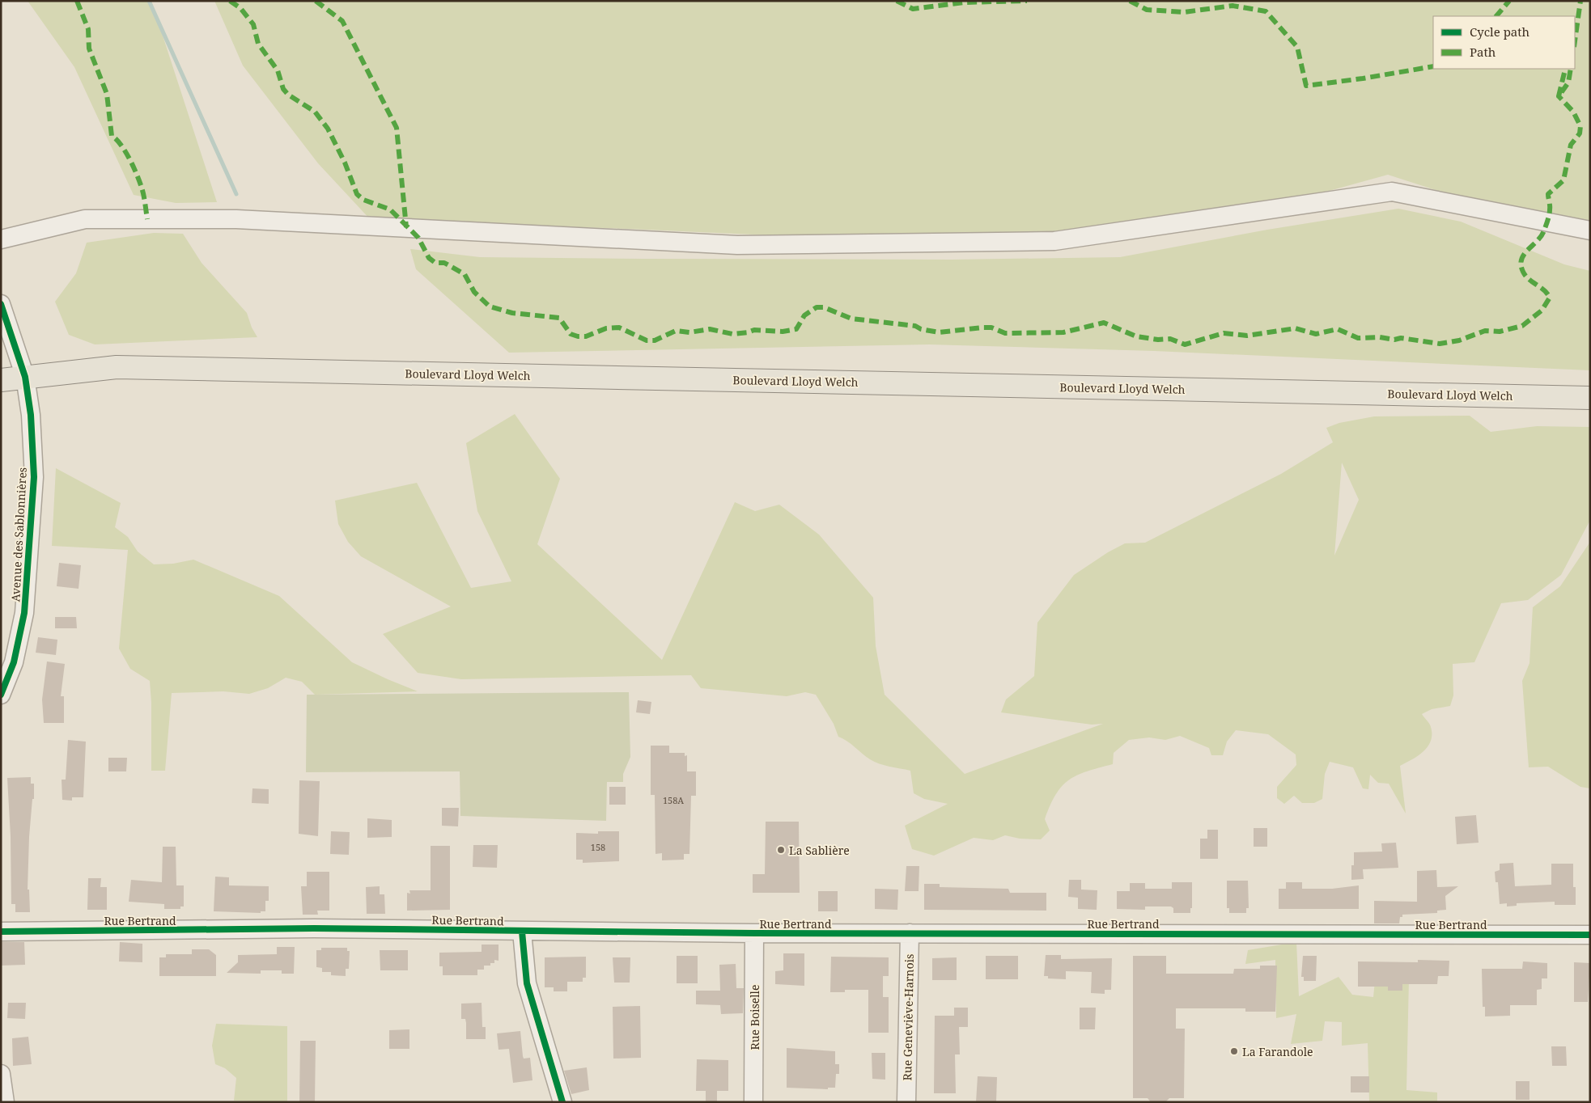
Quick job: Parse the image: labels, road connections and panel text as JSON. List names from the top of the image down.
{
  "streets": {
    "main road": ["Boulevard Lloyd Welch"],
    "street": [
      "Avenue des Sablonnières",
      "Rue Bertrand",
      "Rue Boiselle",
      "Rue Geneviève-Harnois"
    ]
  },
  "crossings": [
    ["Boulevard Lloyd Welch", "Avenue des Sablonnières"],
    ["Rue Bertrand", "Rue Boiselle"],
    ["Rue Bertrand", "Rue Geneviève-Harnois"]
  ],
  "places": ["La Sablière", "La Farandole"],
  "house_numbers": ["158A", "158"],
  "legend": ["Cycle path", "Path"]
}
